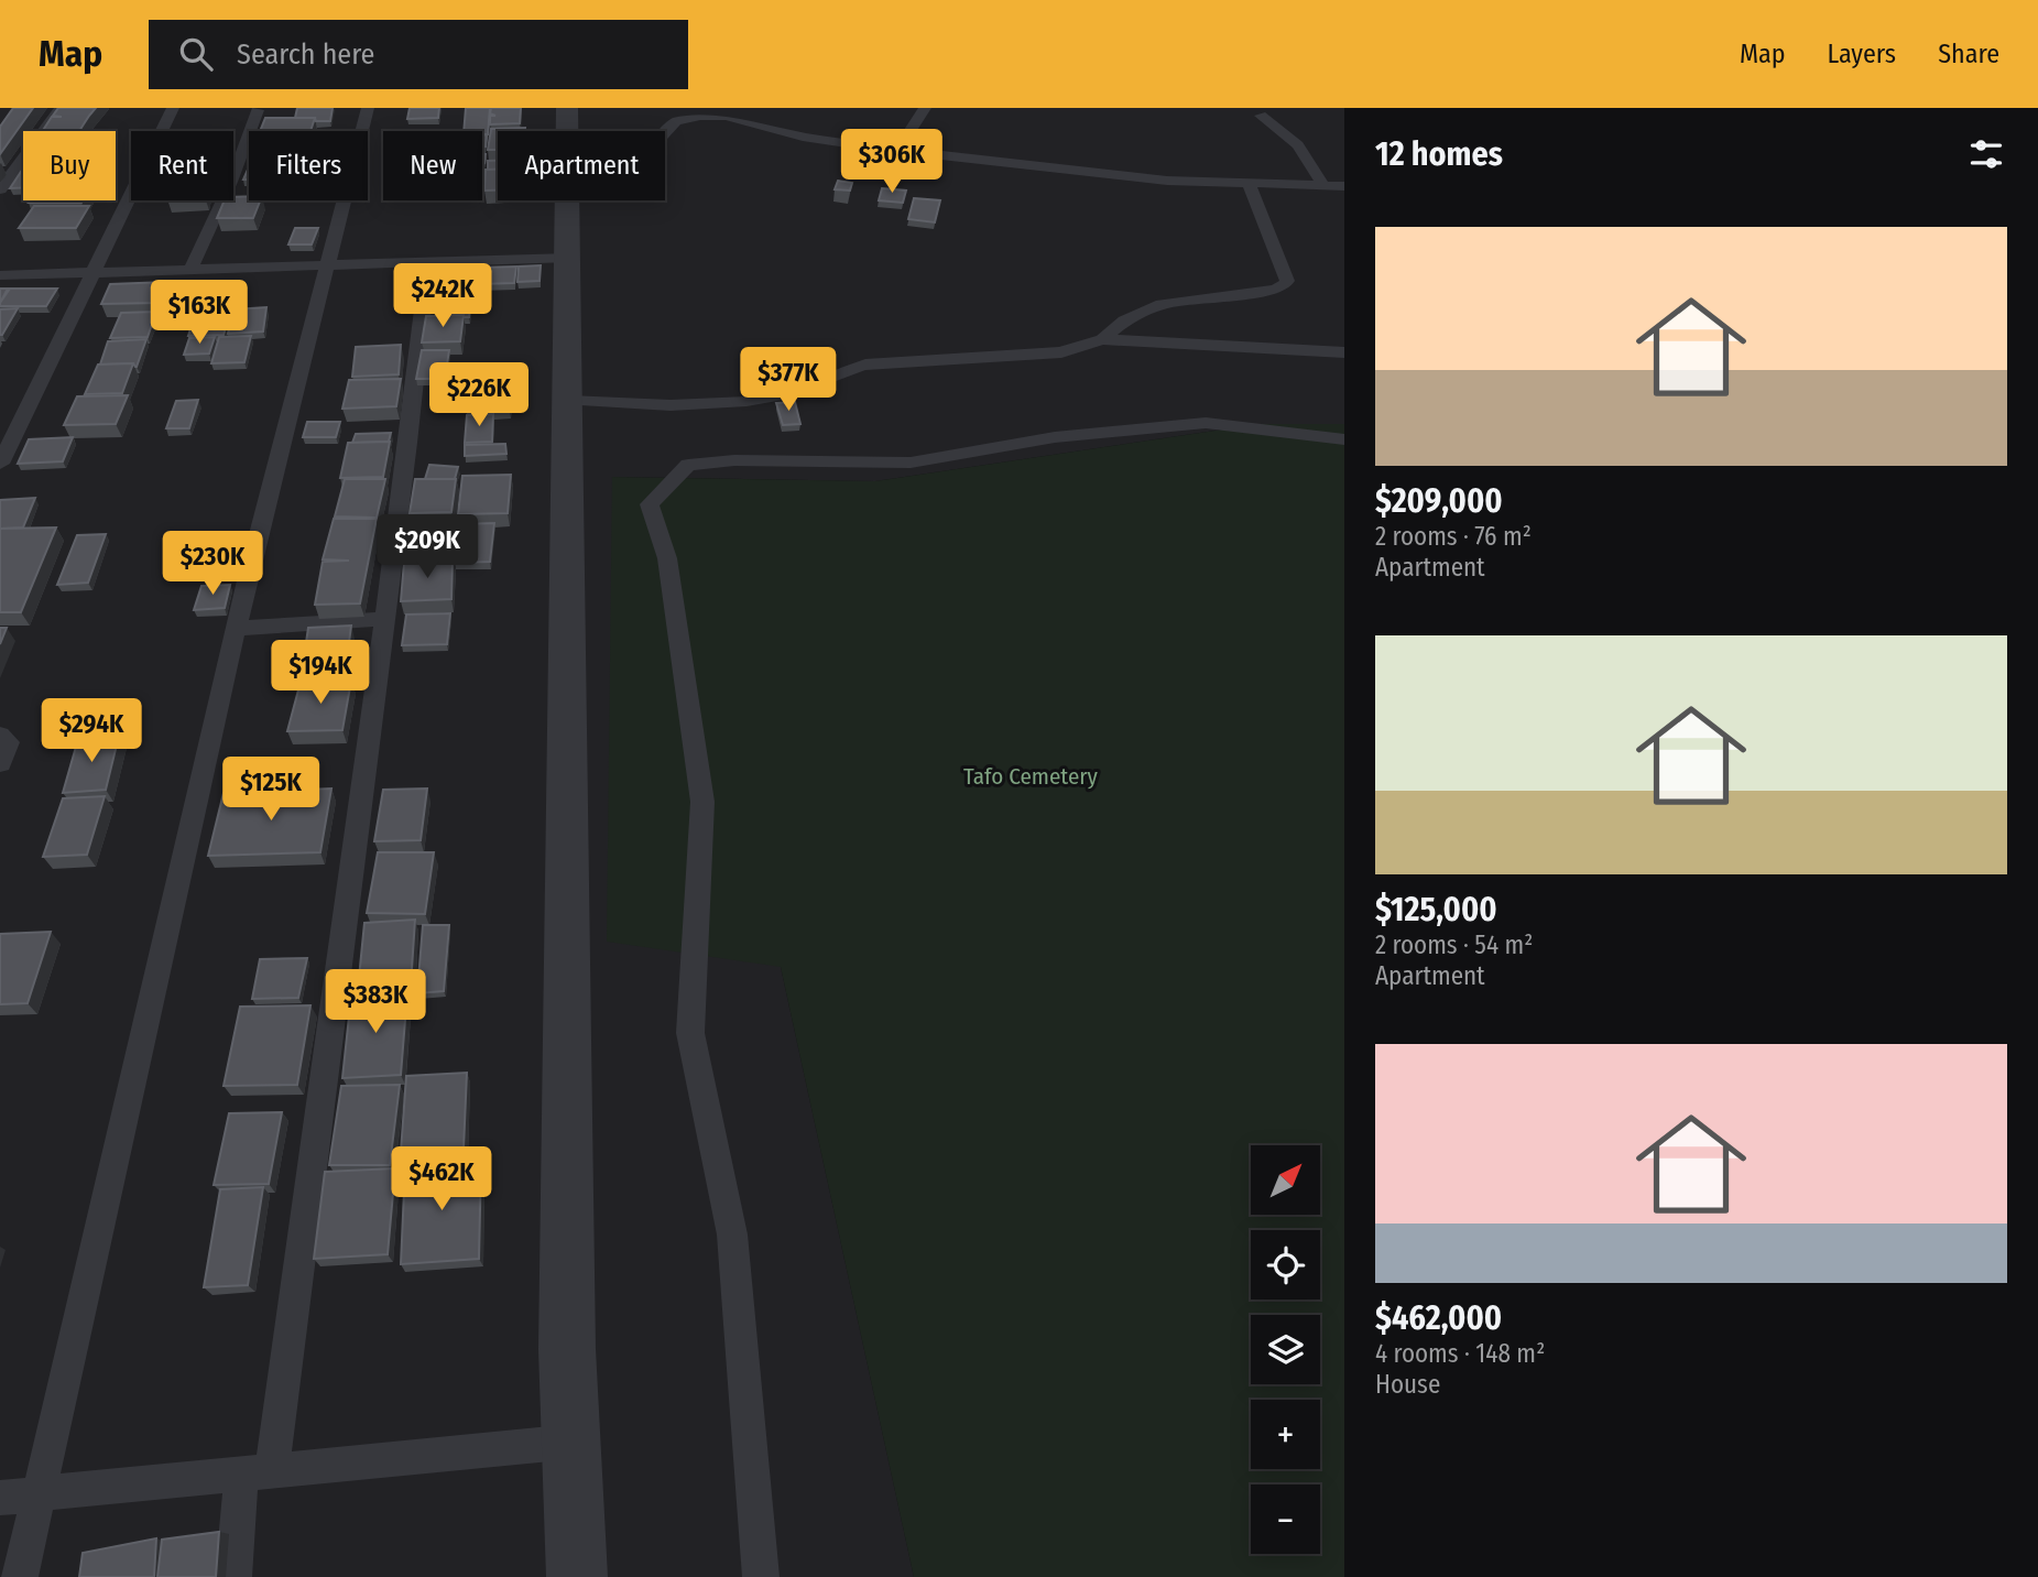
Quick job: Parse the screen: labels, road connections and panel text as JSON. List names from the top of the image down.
{
  "parks": ["Tafo Cemetery"],
  "north": "top right",
  "page": {
    "header": "Map",
    "search": "Search here",
    "nav": ["Map", "Layers", "Share"],
    "heading": "12 homes",
    "price": [
      "$306K",
      "$242K",
      "$163K",
      "$377K",
      "$226K",
      "$209K",
      "$230K",
      "$194K",
      "$294K",
      "$125K",
      "$383K",
      "$462K"
    ],
    "chip": [
      "Buy",
      "Rent",
      "Filters",
      "New",
      "Apartment"
    ],
    "list": [
      {
        "name": "$209,000",
        "note": "2 rooms · 76 m² · Apartment"
      },
      {
        "name": "$125,000",
        "note": "2 rooms · 54 m² · Apartment"
      },
      {
        "name": "$462,000",
        "note": "4 rooms · 148 m² · House"
      }
    ],
    "map_buttons": ["+", "−"]
  }
}
